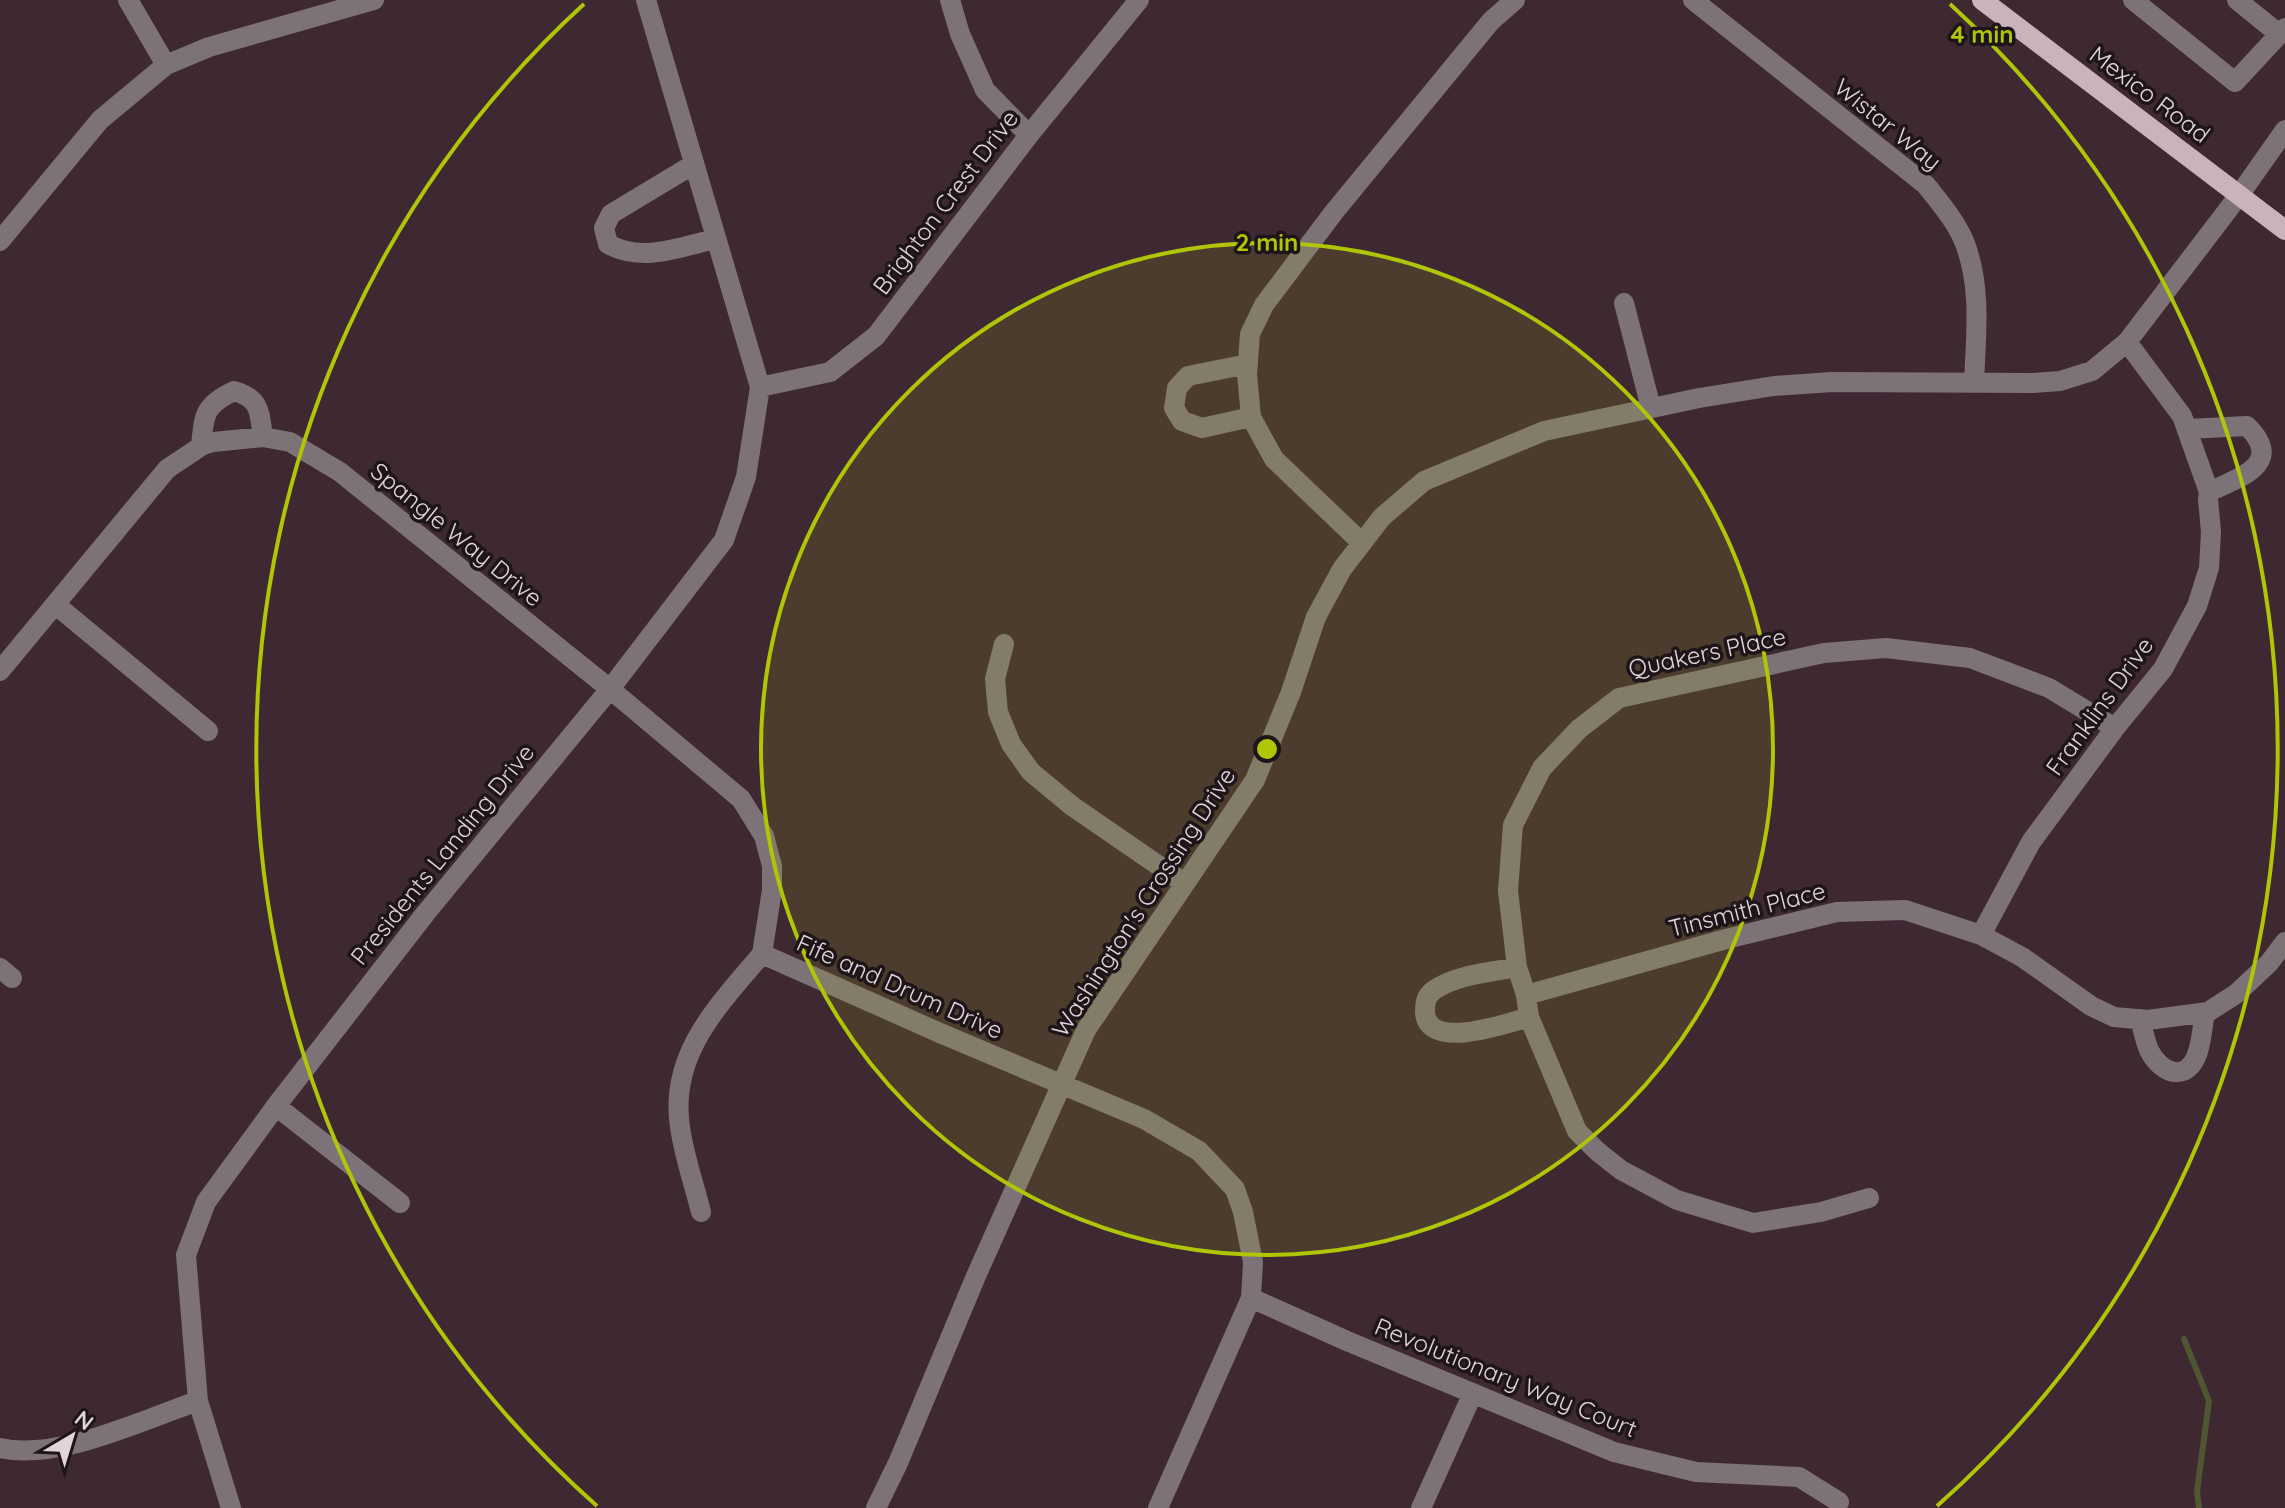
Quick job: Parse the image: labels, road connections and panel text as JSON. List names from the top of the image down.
{
  "streets": {
    "main road": ["Mexico Road"],
    "street": [
      "Wistar Way",
      "Brighton Crest Drive",
      "Spangle Way Drive",
      "Quakers Place",
      "Franklins Drive",
      "Presidents Landing Drive",
      "Washington's Crossing Drive",
      "Tinsmith Place",
      "Fife and Drum Drive",
      "Revolutionary Way Court"
    ]
  },
  "crossings": [
    ["Mexico Road", "Washington's Crossing Drive"],
    ["Wistar Way", "Washington's Crossing Drive"],
    ["Brighton Crest Drive", "Presidents Landing Drive"],
    ["Spangle Way Drive", "Presidents Landing Drive"],
    ["Spangle Way Drive", "Fife and Drum Drive"],
    ["Quakers Place", "Franklins Drive"],
    ["Quakers Place", "Tinsmith Place"],
    ["Franklins Drive", "Washington's Crossing Drive"],
    ["Franklins Drive", "Tinsmith Place"],
    ["Presidents Landing Drive", "Fife and Drum Drive"],
    ["Washington's Crossing Drive", "Fife and Drum Drive"],
    ["Fife and Drum Drive", "Revolutionary Way Court"]
  ],
  "north": "top right",
  "rings": ["4 min", "2 min"]
}
